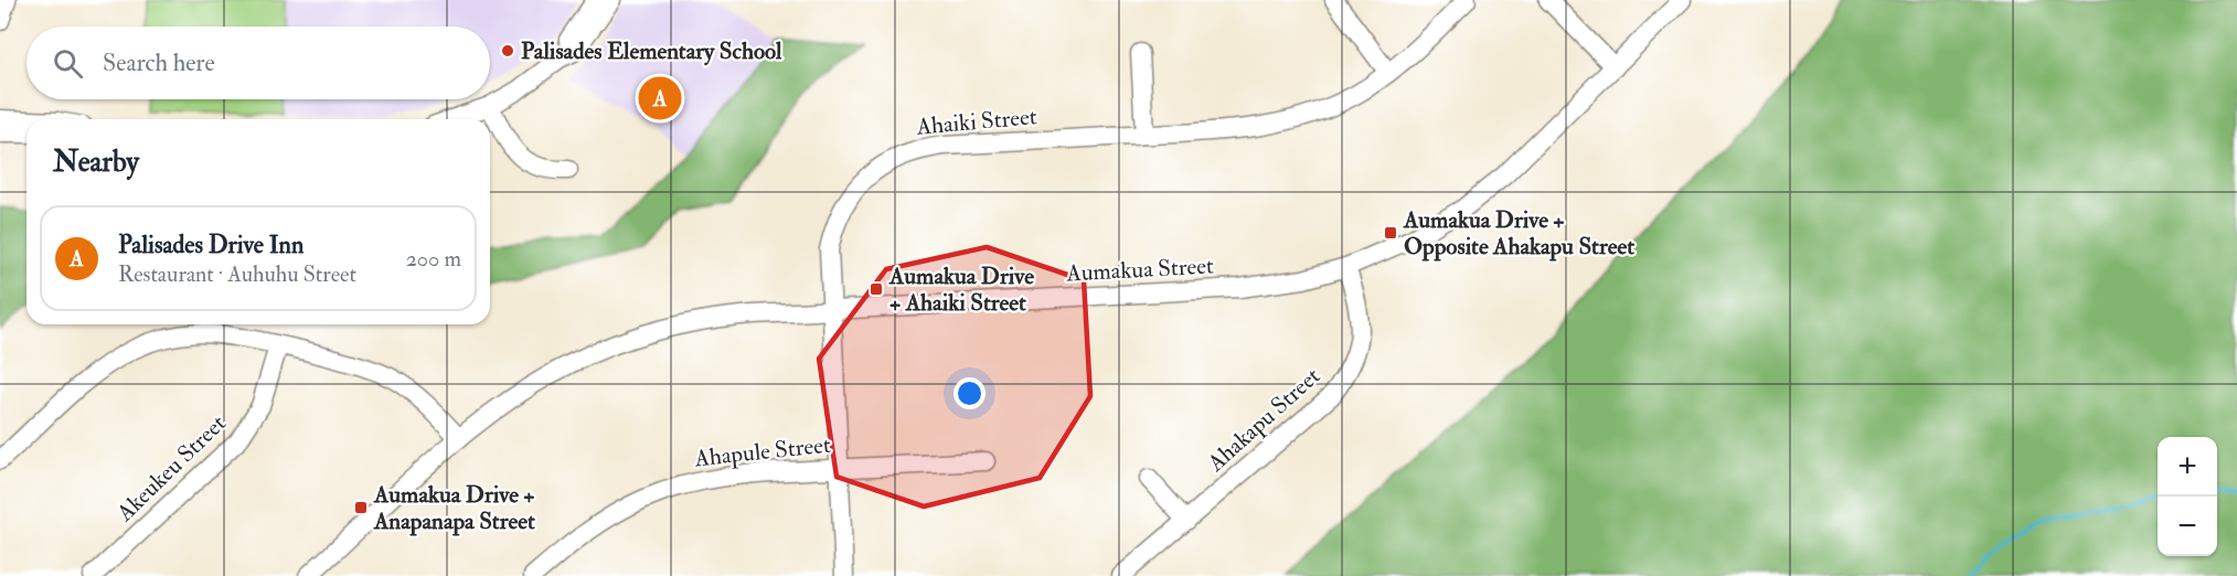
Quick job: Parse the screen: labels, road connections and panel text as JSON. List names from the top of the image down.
{
  "streets": {
    "street": [
      "Ahaiki Street",
      "Aumakua Street",
      "Ahakapu Street",
      "Ahapule Street",
      "Akeukeu Street"
    ]
  },
  "crossings": [
    ["Ahaiki Street", "Aumakua Street"],
    ["Ahaiki Street", "Ahapule Street"],
    ["Aumakua Street", "Ahakapu Street"]
  ],
  "places": {
    "other": ["Palisades Elementary School"],
    "transit": ["Aumakua Drive + Opposite Ahakapu Street", "Aumakua Drive + Ahaiki Street", "Aumakua Drive + Anapanapa Street"]
  },
  "page": {
    "search": "Search here",
    "pins": "A",
    "heading": "Nearby",
    "list": [
      {
        "mark": "A",
        "name": "Palisades Drive Inn",
        "note": "Restaurant · Auhuhu Street",
        "value": "200 m"
      }
    ],
    "map_buttons": ["+", "−"]
  }
}
